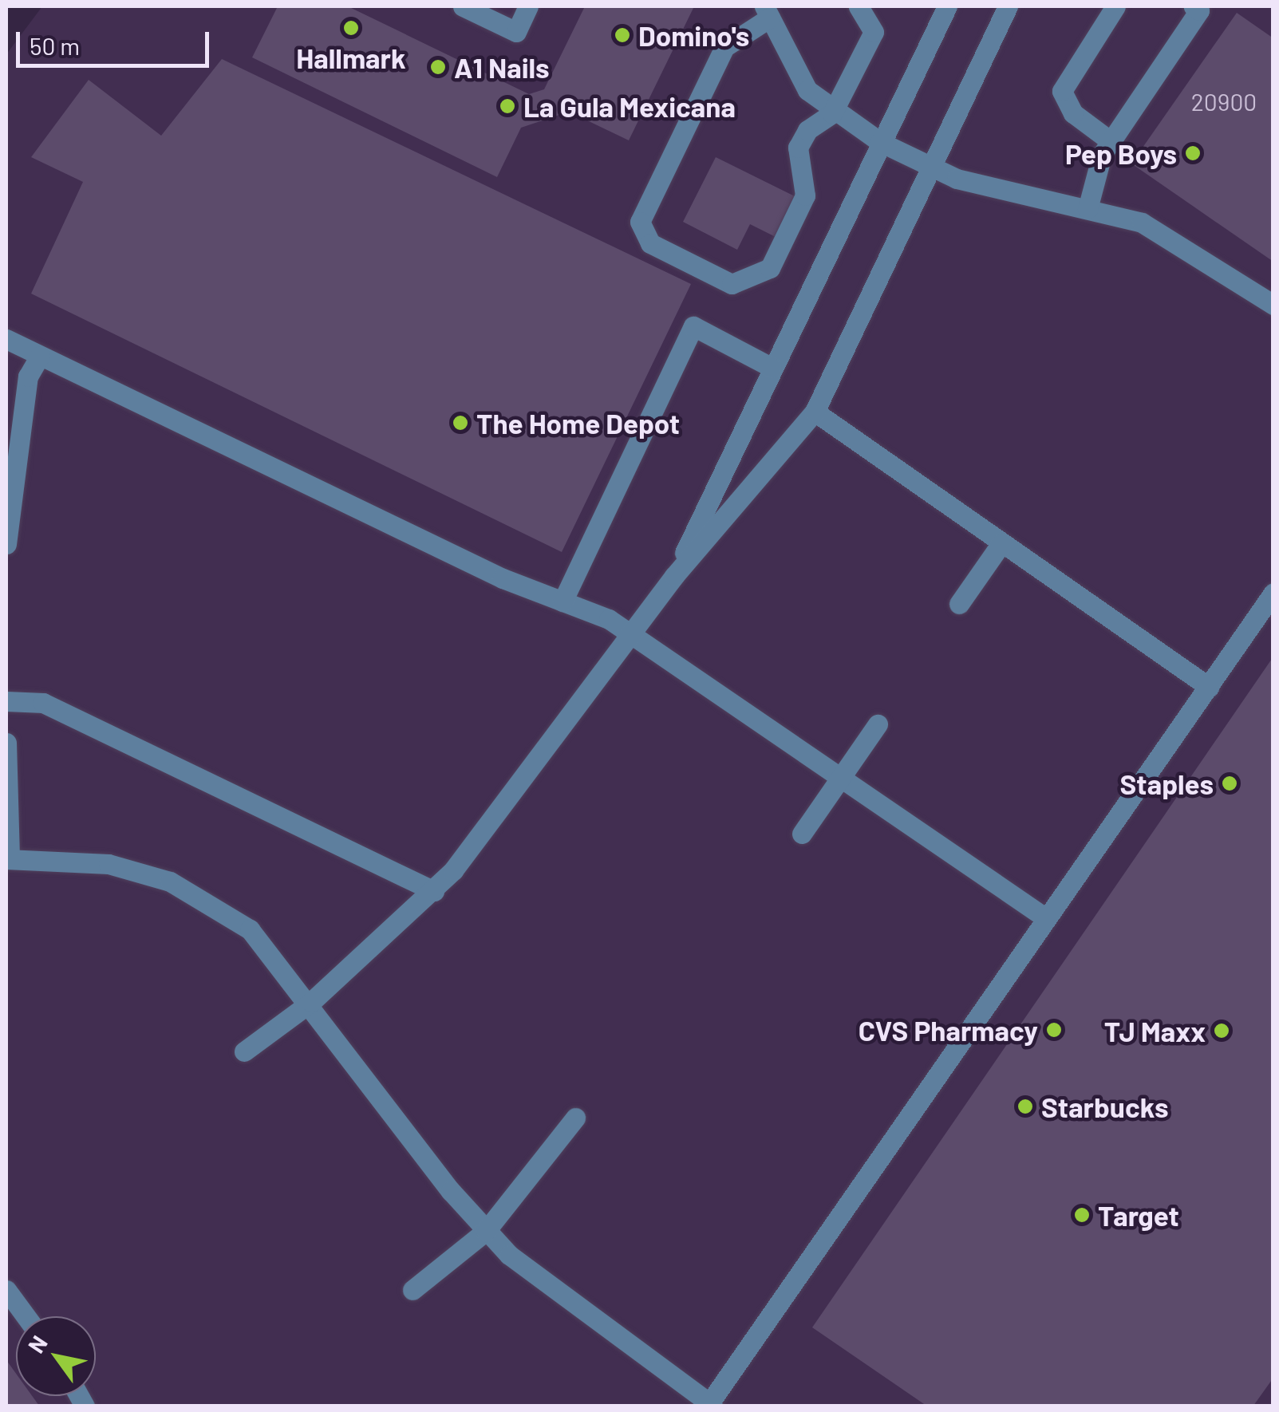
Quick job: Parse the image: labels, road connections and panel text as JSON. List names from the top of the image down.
{
  "places": [
    "Hallmark",
    "Domino's",
    "A1 Nails",
    "La Gula Mexicana",
    "Pep Boys",
    "The Home Depot",
    "Staples",
    "CVS Pharmacy",
    "TJ Maxx",
    "Starbucks",
    "Target"
  ],
  "house_numbers": ["20900"],
  "scale_bar": "50 m",
  "north": "top left"
}
